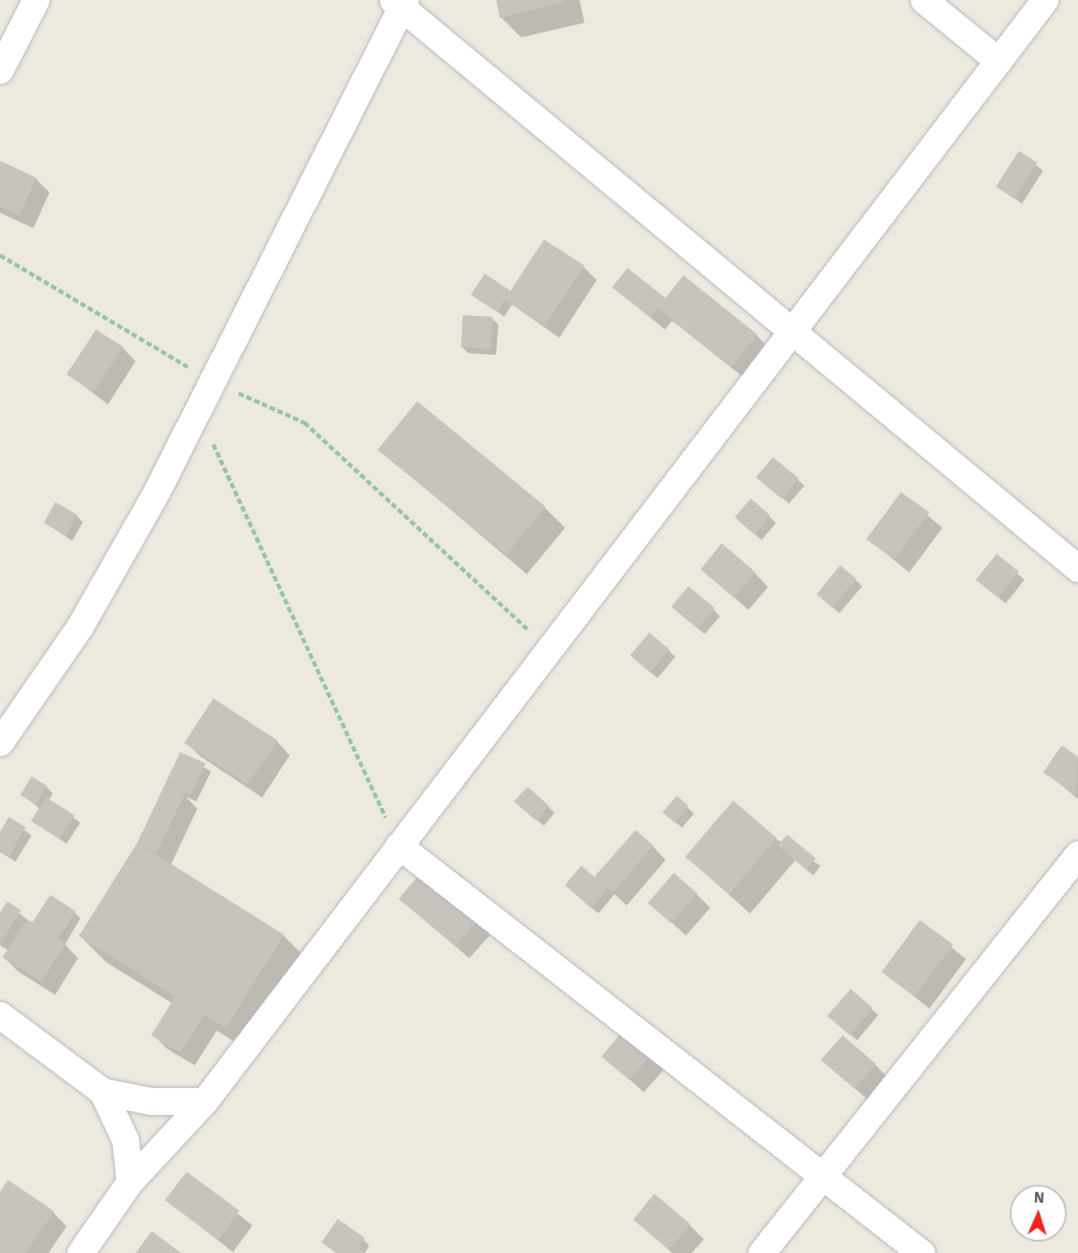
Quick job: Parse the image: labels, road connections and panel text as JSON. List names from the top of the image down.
{
  "north": "top"
}
